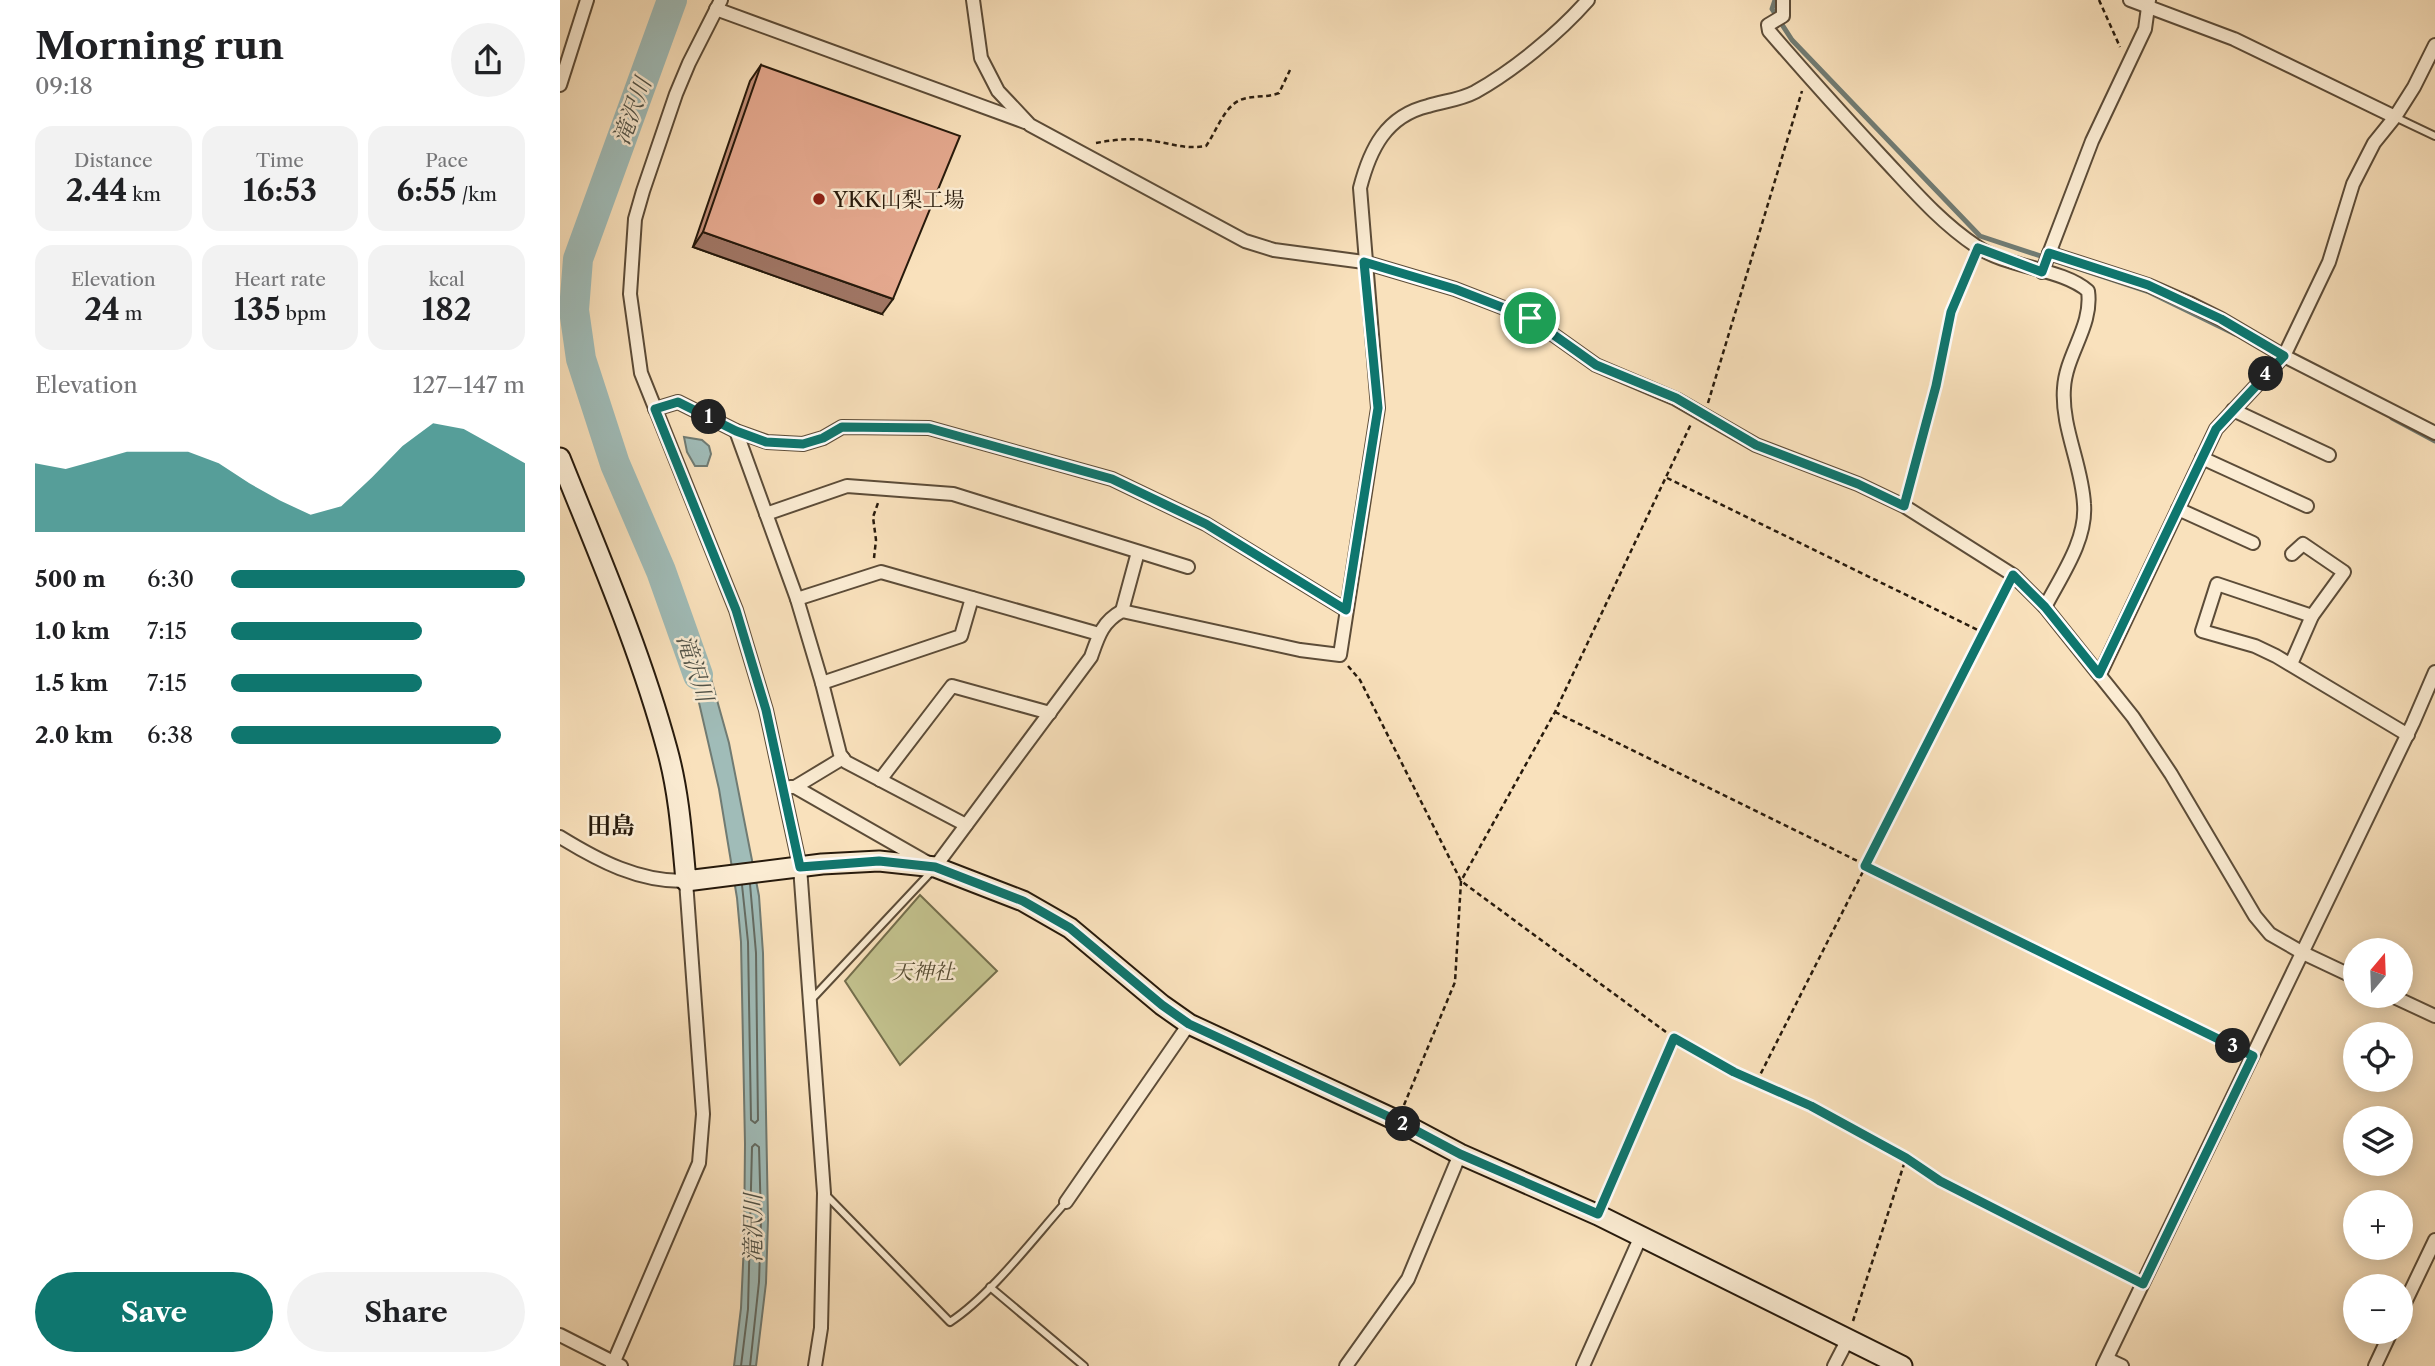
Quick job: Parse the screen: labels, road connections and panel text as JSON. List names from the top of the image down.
{
  "districts": ["田島"],
  "water": ["滝沢川"],
  "parks": ["天神社"],
  "places": ["YKK山梨工場"],
  "north": "top",
  "page": {
    "heading": ["Morning run", "09:18"],
    "stats": [
      ["Distance", "2.44 km"],
      ["Time", "16:53"],
      ["Pace", "6:55 /km"],
      ["Elevation", "24 m"],
      ["Heart rate", "135 bpm"],
      ["kcal", "182"]
    ],
    "pins": [
      "4",
      "1",
      "3",
      "2"
    ],
    "chart": ["Elevation", "127–147 m"],
    "list": [
      {
        "name": "500 m",
        "note": "6:30"
      },
      {
        "name": "1.0 km",
        "note": "7:15"
      },
      {
        "name": "1.5 km",
        "note": "7:15"
      },
      {
        "name": "2.0 km",
        "note": "6:38"
      }
    ],
    "map_buttons": ["+", "−"],
    "buttons": ["Save", "Share"]
  }
}
